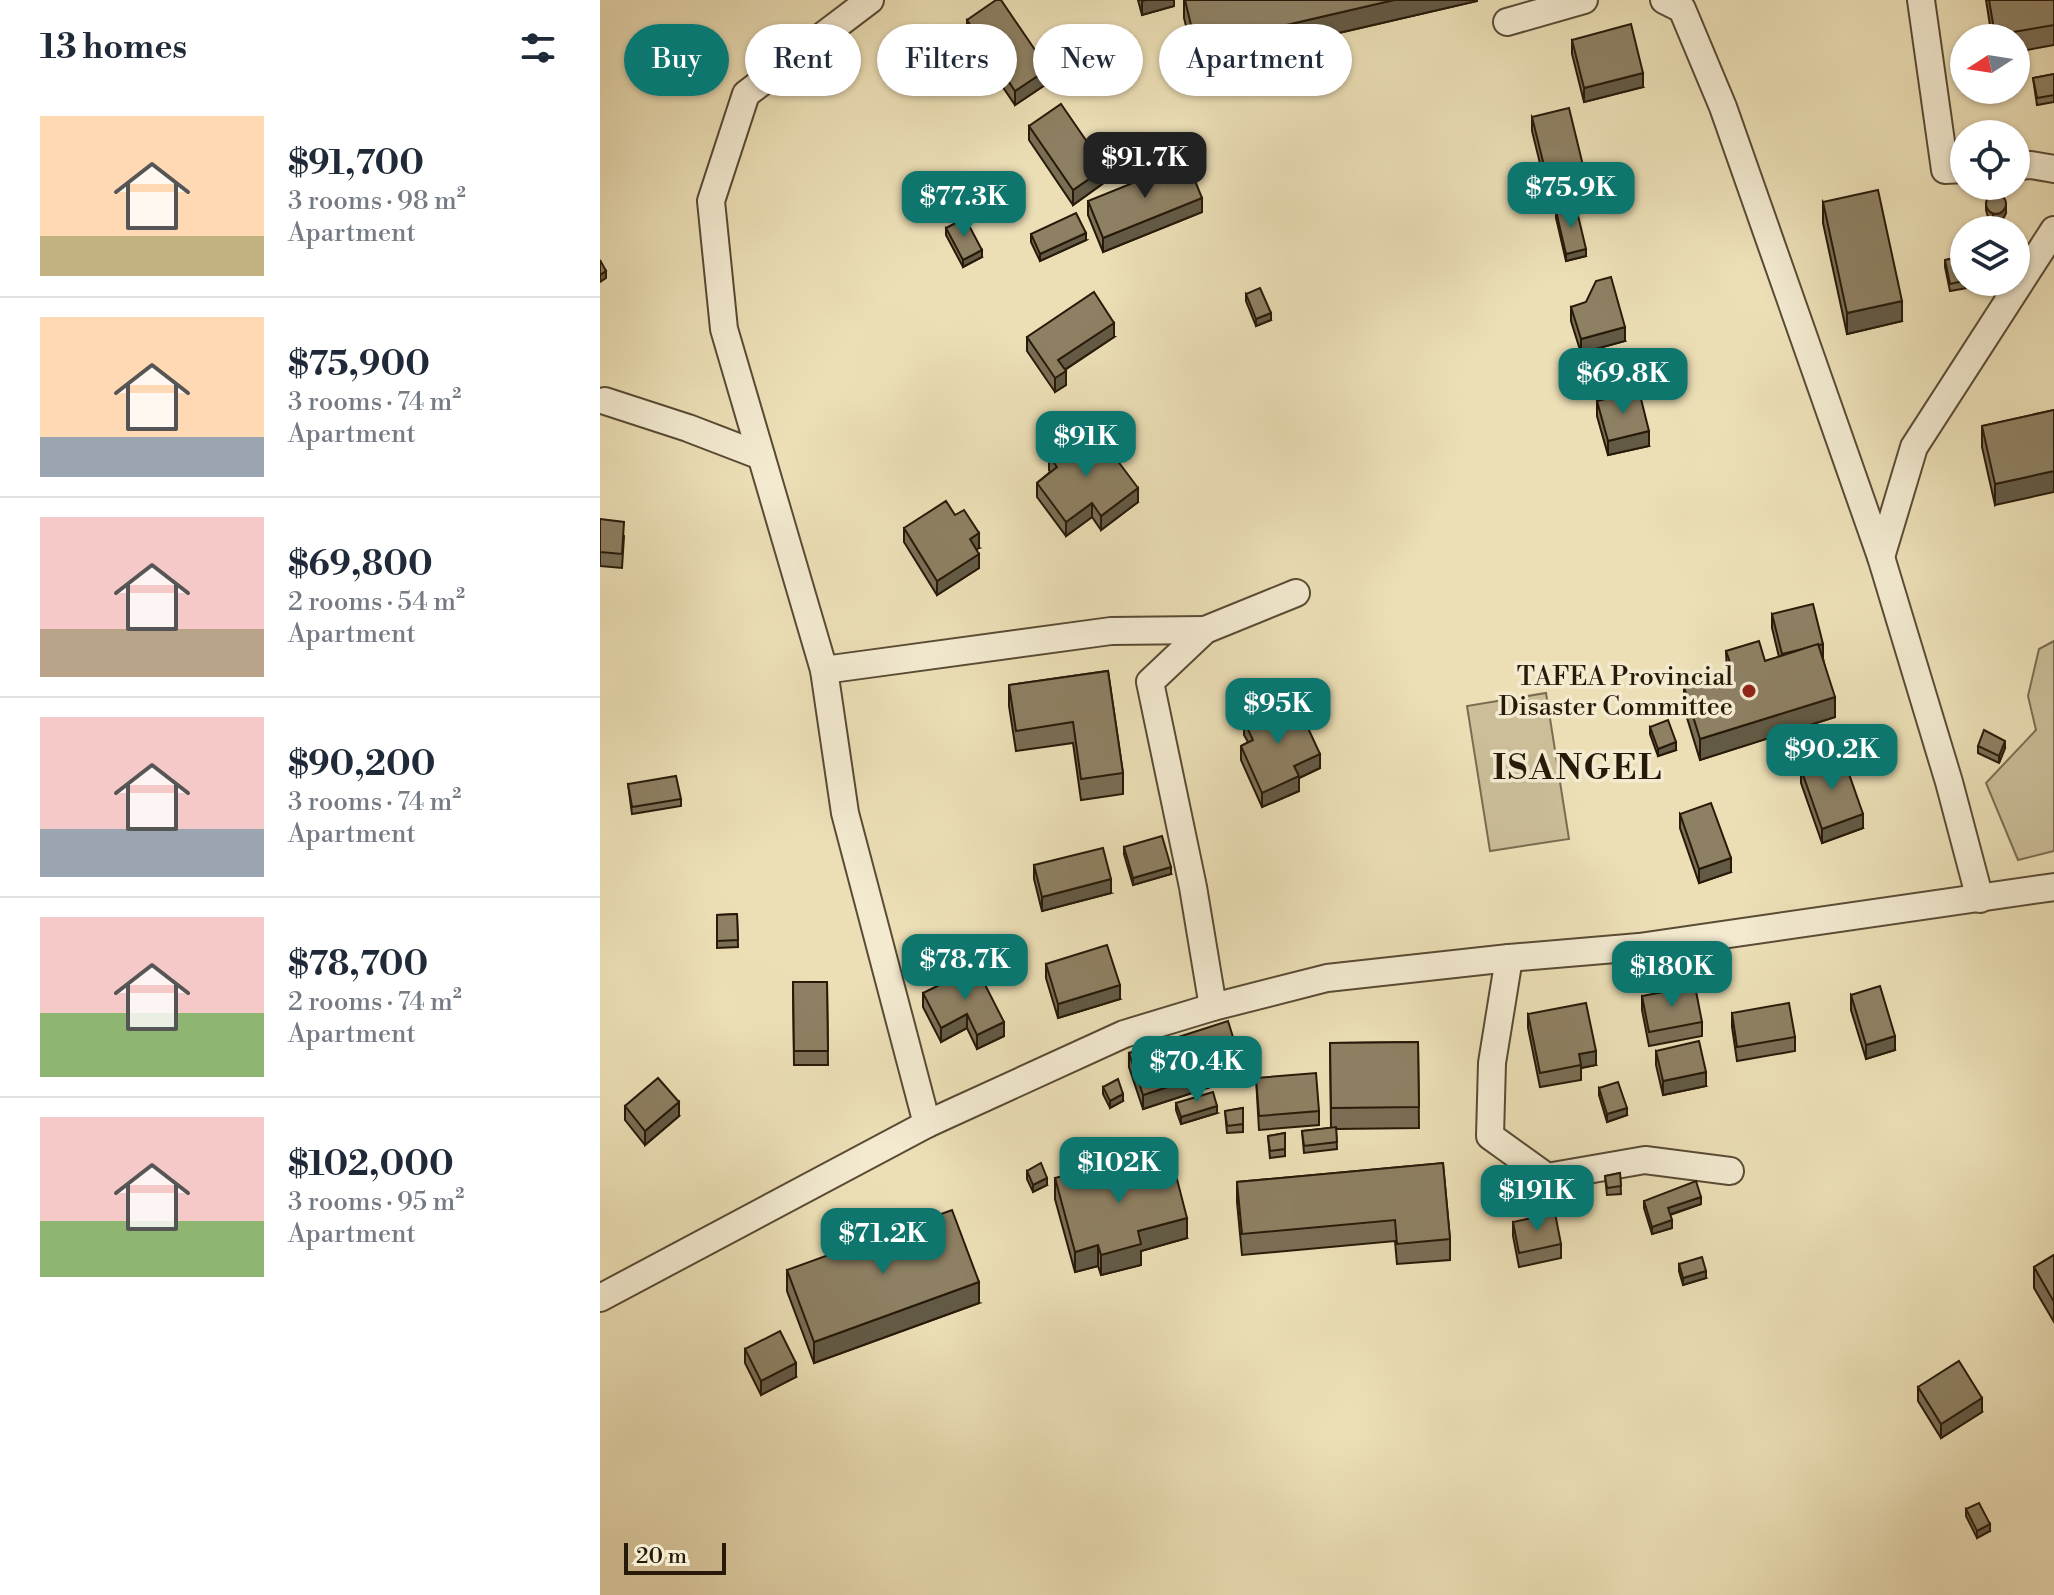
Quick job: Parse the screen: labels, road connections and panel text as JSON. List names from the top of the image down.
{
  "districts": ["ISANGEL"],
  "places": ["TAFEA Provincial Disaster Committee"],
  "scale_bar": "20 m",
  "north": "left",
  "page": {
    "heading": "13 homes",
    "chip": [
      "Buy",
      "Rent",
      "Filters",
      "New",
      "Apartment"
    ],
    "list": [
      {
        "name": "$91,700",
        "note": "3 rooms · 98 m² · Apartment"
      },
      {
        "name": "$75,900",
        "note": "3 rooms · 74 m² · Apartment"
      },
      {
        "name": "$69,800",
        "note": "2 rooms · 54 m² · Apartment"
      },
      {
        "name": "$90,200",
        "note": "3 rooms · 74 m² · Apartment"
      },
      {
        "name": "$78,700",
        "note": "2 rooms · 74 m² · Apartment"
      },
      {
        "name": "$102,000",
        "note": "3 rooms · 95 m² · Apartment"
      }
    ],
    "price": [
      "$91.7K",
      "$75.9K",
      "$77.3K",
      "$69.8K",
      "$91K",
      "$95K",
      "$90.2K",
      "$78.7K",
      "$180K",
      "$70.4K",
      "$102K",
      "$191K",
      "$71.2K"
    ],
    "scale": "20 m"
  }
}
